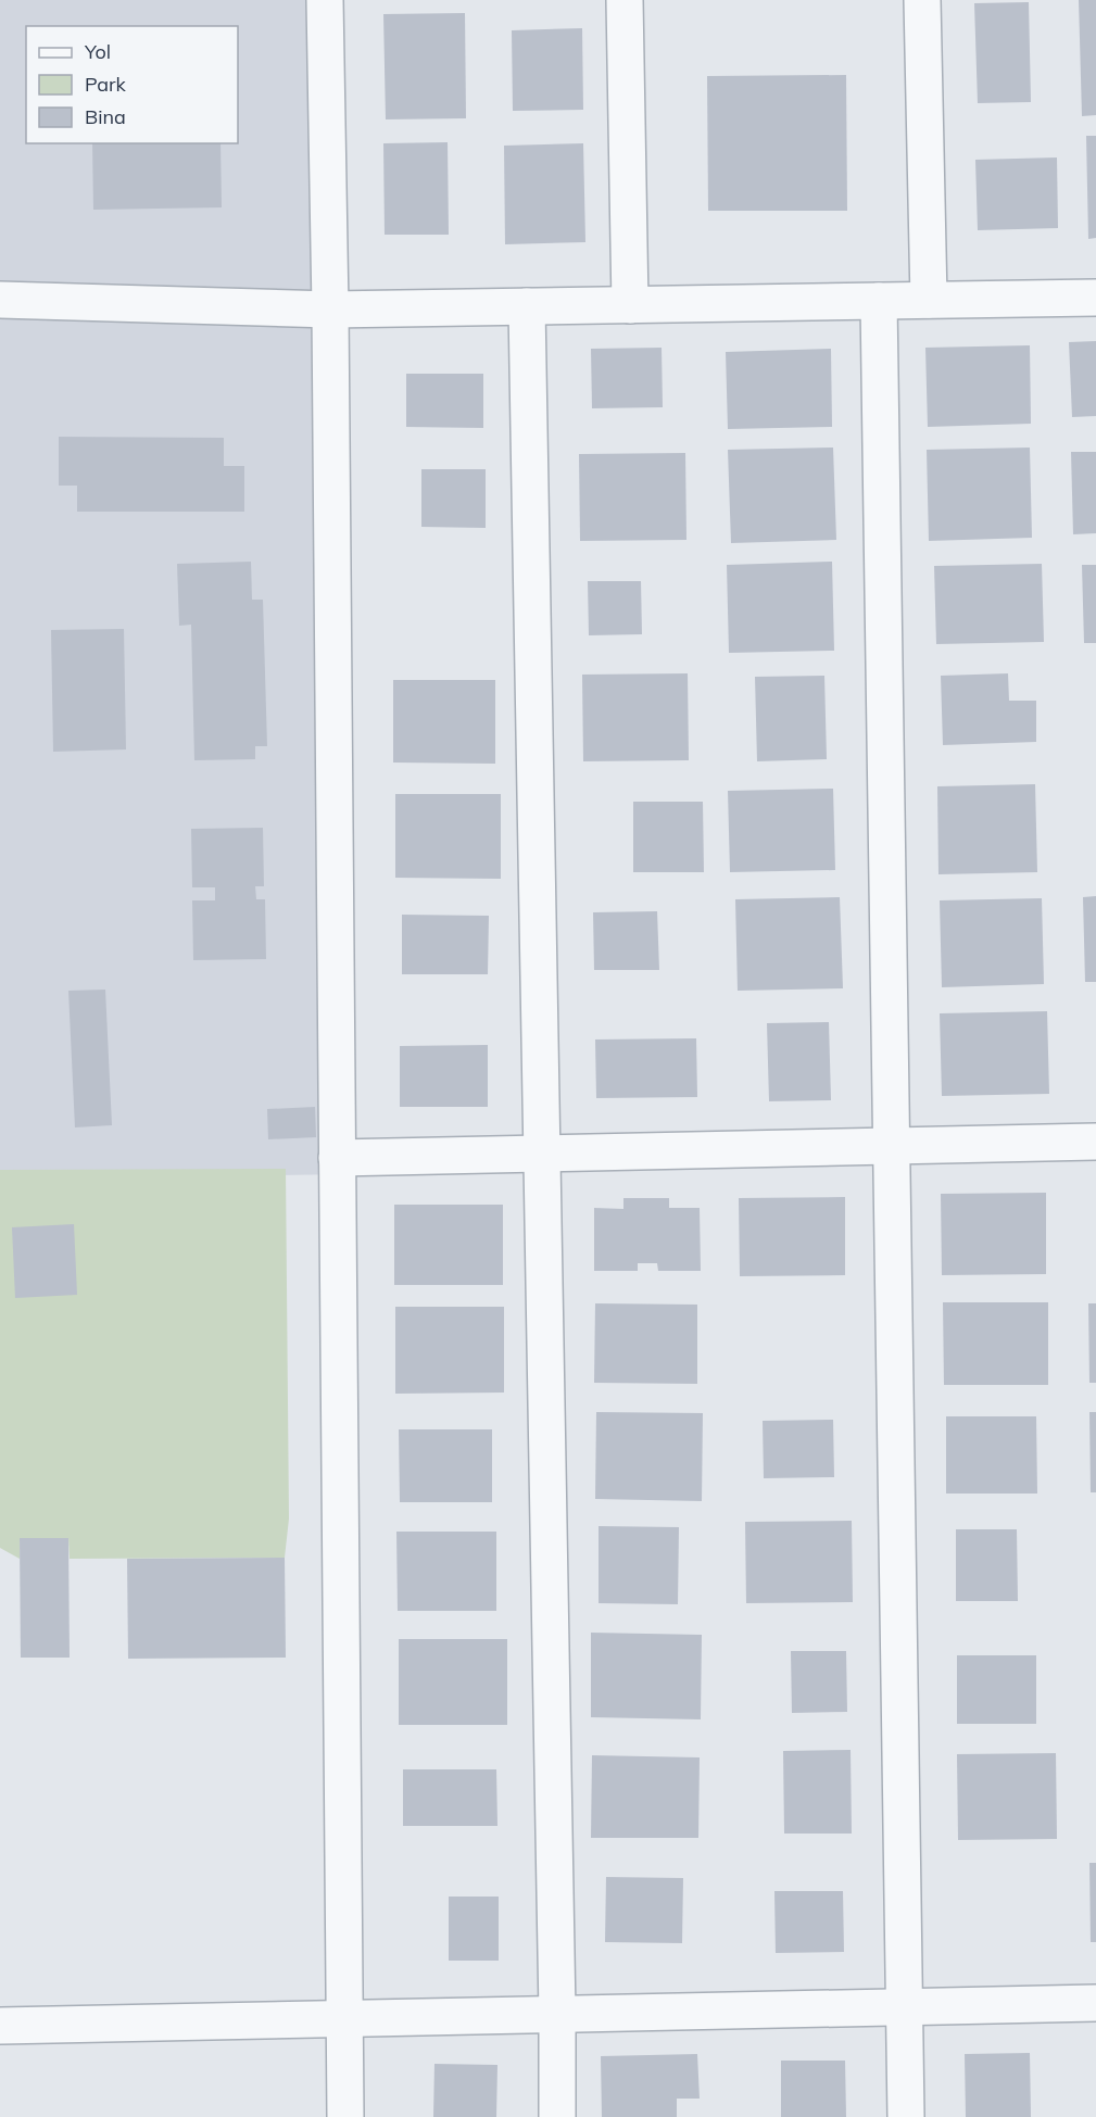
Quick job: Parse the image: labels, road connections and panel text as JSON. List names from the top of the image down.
{
  "legend": ["Yol", "Park", "Bina"]
}
